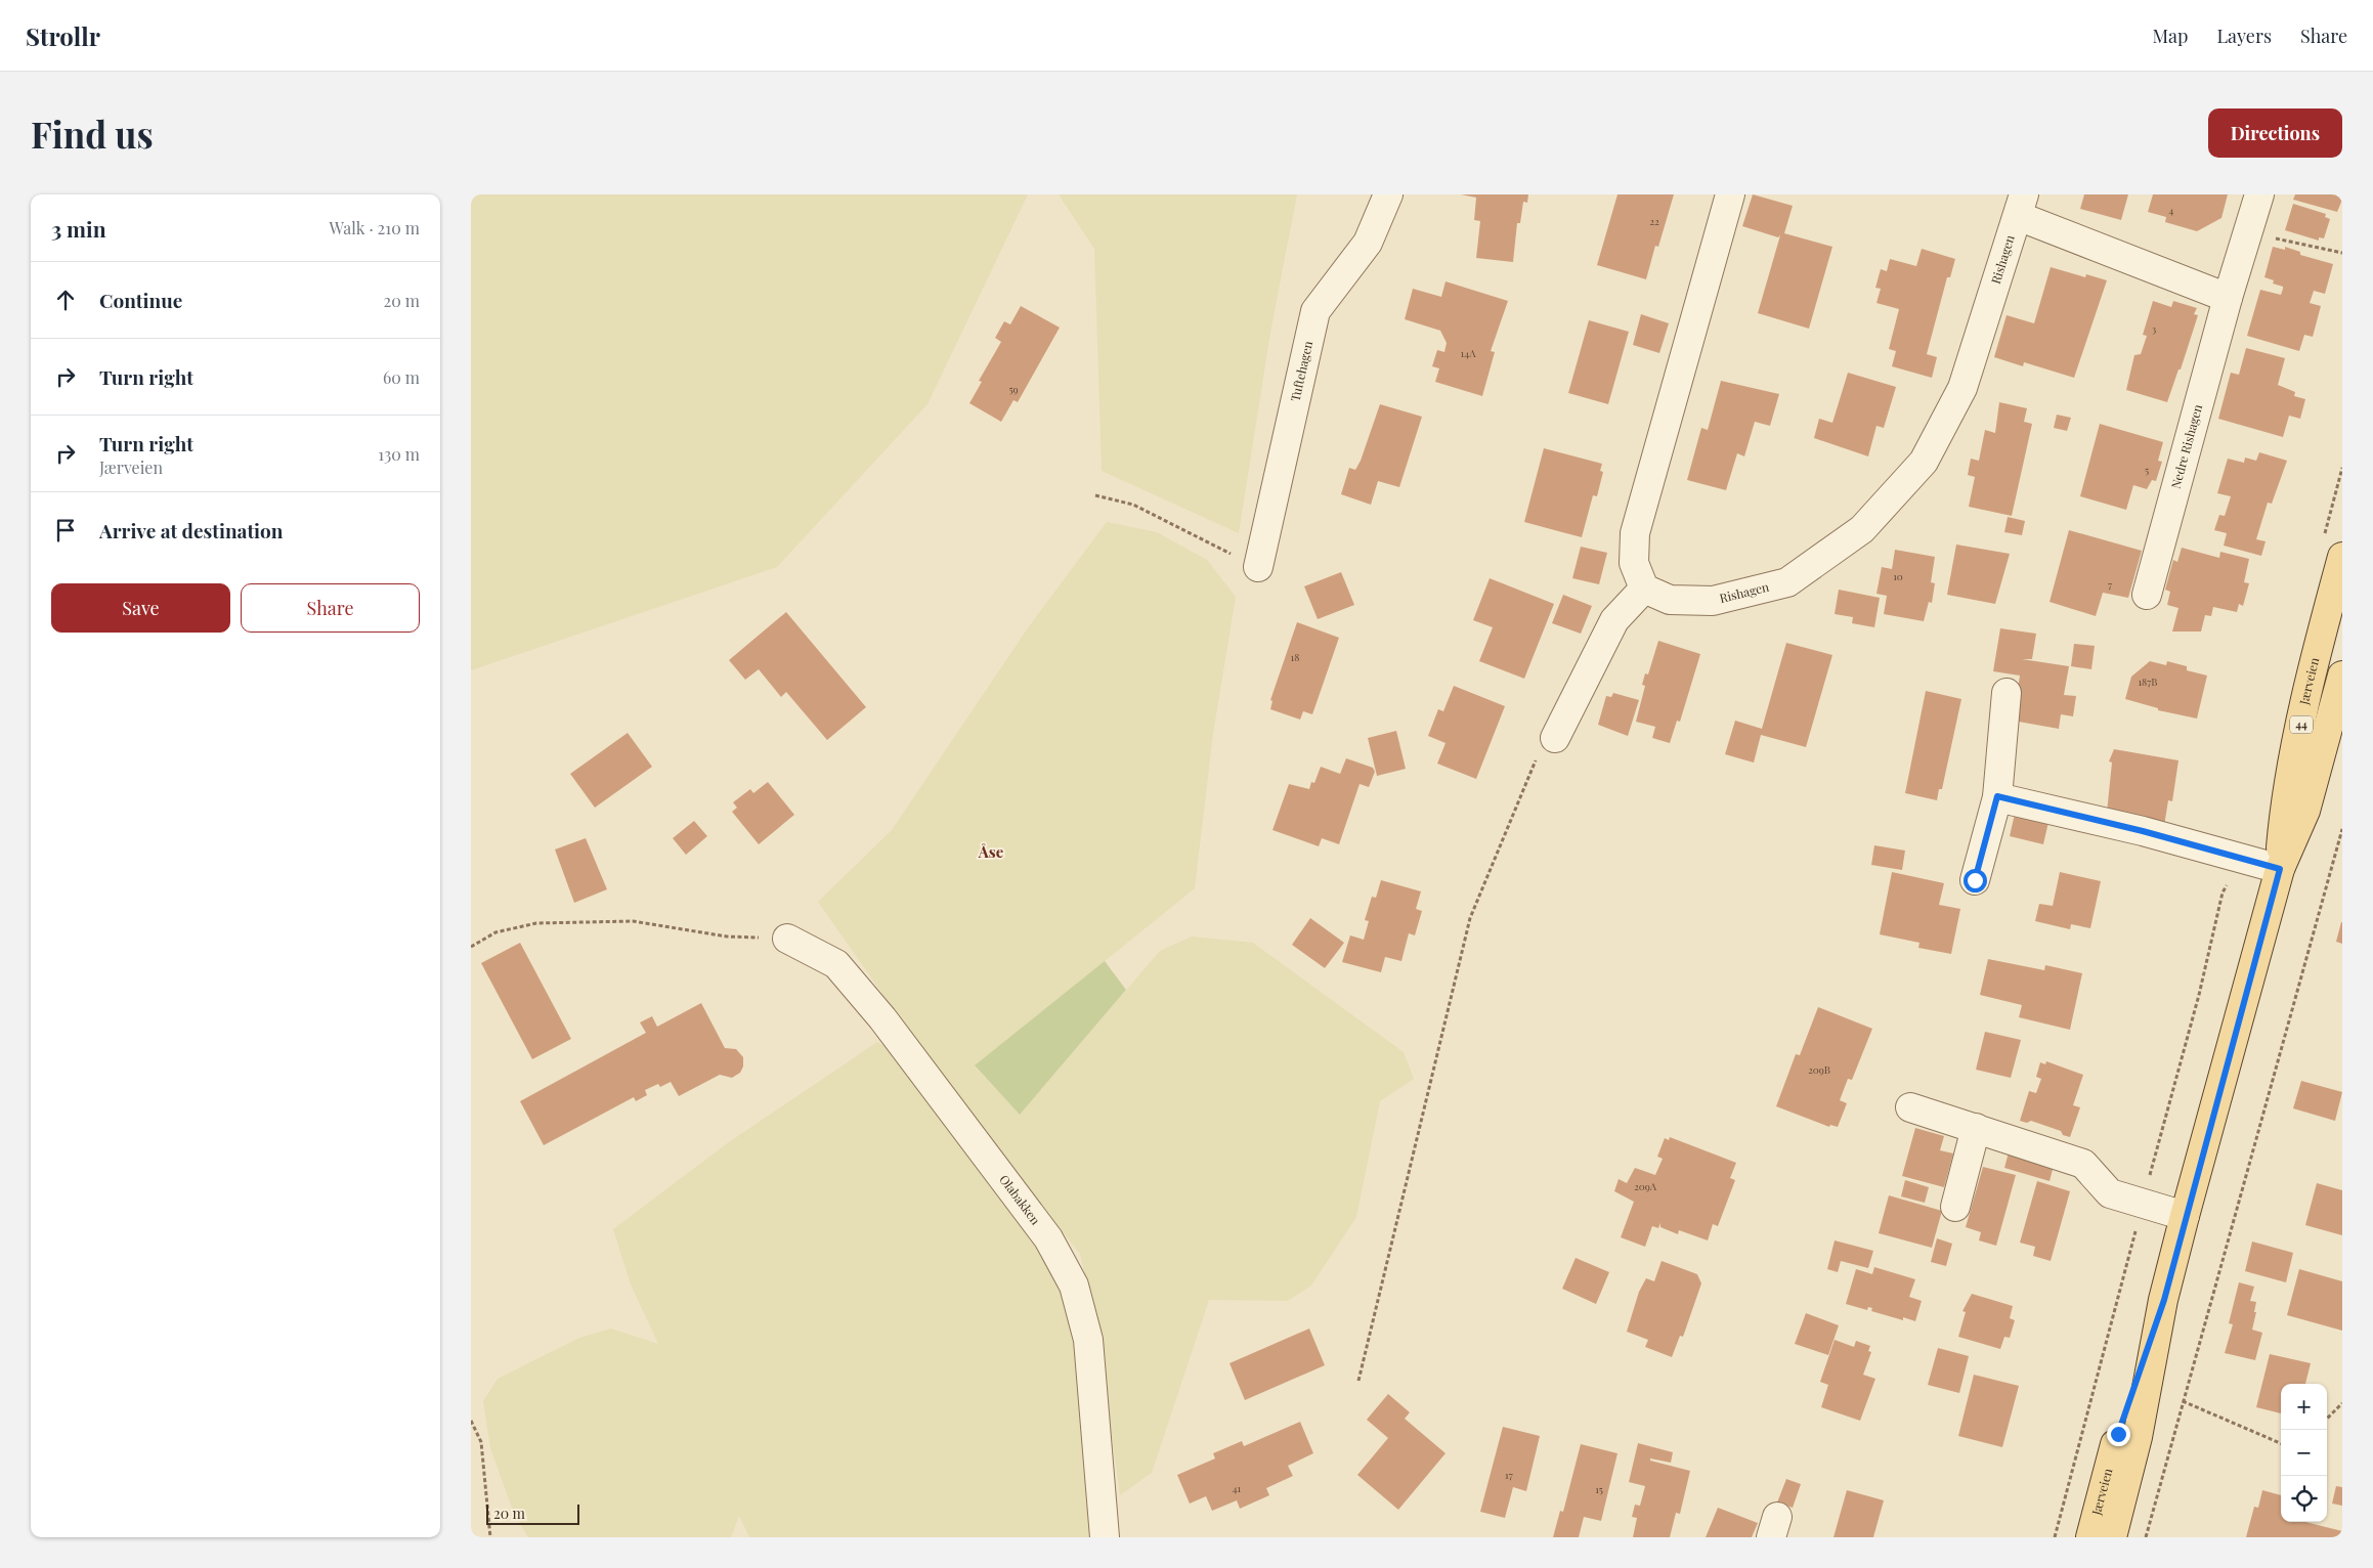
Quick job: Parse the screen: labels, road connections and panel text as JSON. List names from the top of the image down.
{
  "streets": {
    "main road": ["Jærveien", "44"],
    "street": [
      "Rishagen",
      "Tuftehagen",
      "Nedre Rishagen",
      "Olabakken"
    ]
  },
  "districts": ["Åse"],
  "house_numbers": [
    "4",
    "22",
    "3",
    "14A",
    "59",
    "5",
    "10",
    "7",
    "18",
    "187B",
    "209B",
    "209A",
    "17",
    "41",
    "15"
  ],
  "scale_bar": "20 m",
  "page": {
    "header": "Strollr",
    "nav": ["Map", "Layers", "Share"],
    "buttons": [
      "Directions",
      ["Save", "Share"]
    ],
    "title": "Find us",
    "heading": ["3 min", "Walk · 210 m"],
    "list": [
      ["Continue", "20 m"],
      ["Turn right", "60 m"],
      ["Turn right", "Jærveien", "130 m"],
      "Arrive at destination"
    ],
    "map_buttons": ["+", "−"],
    "scale": "20 m"
  }
}
